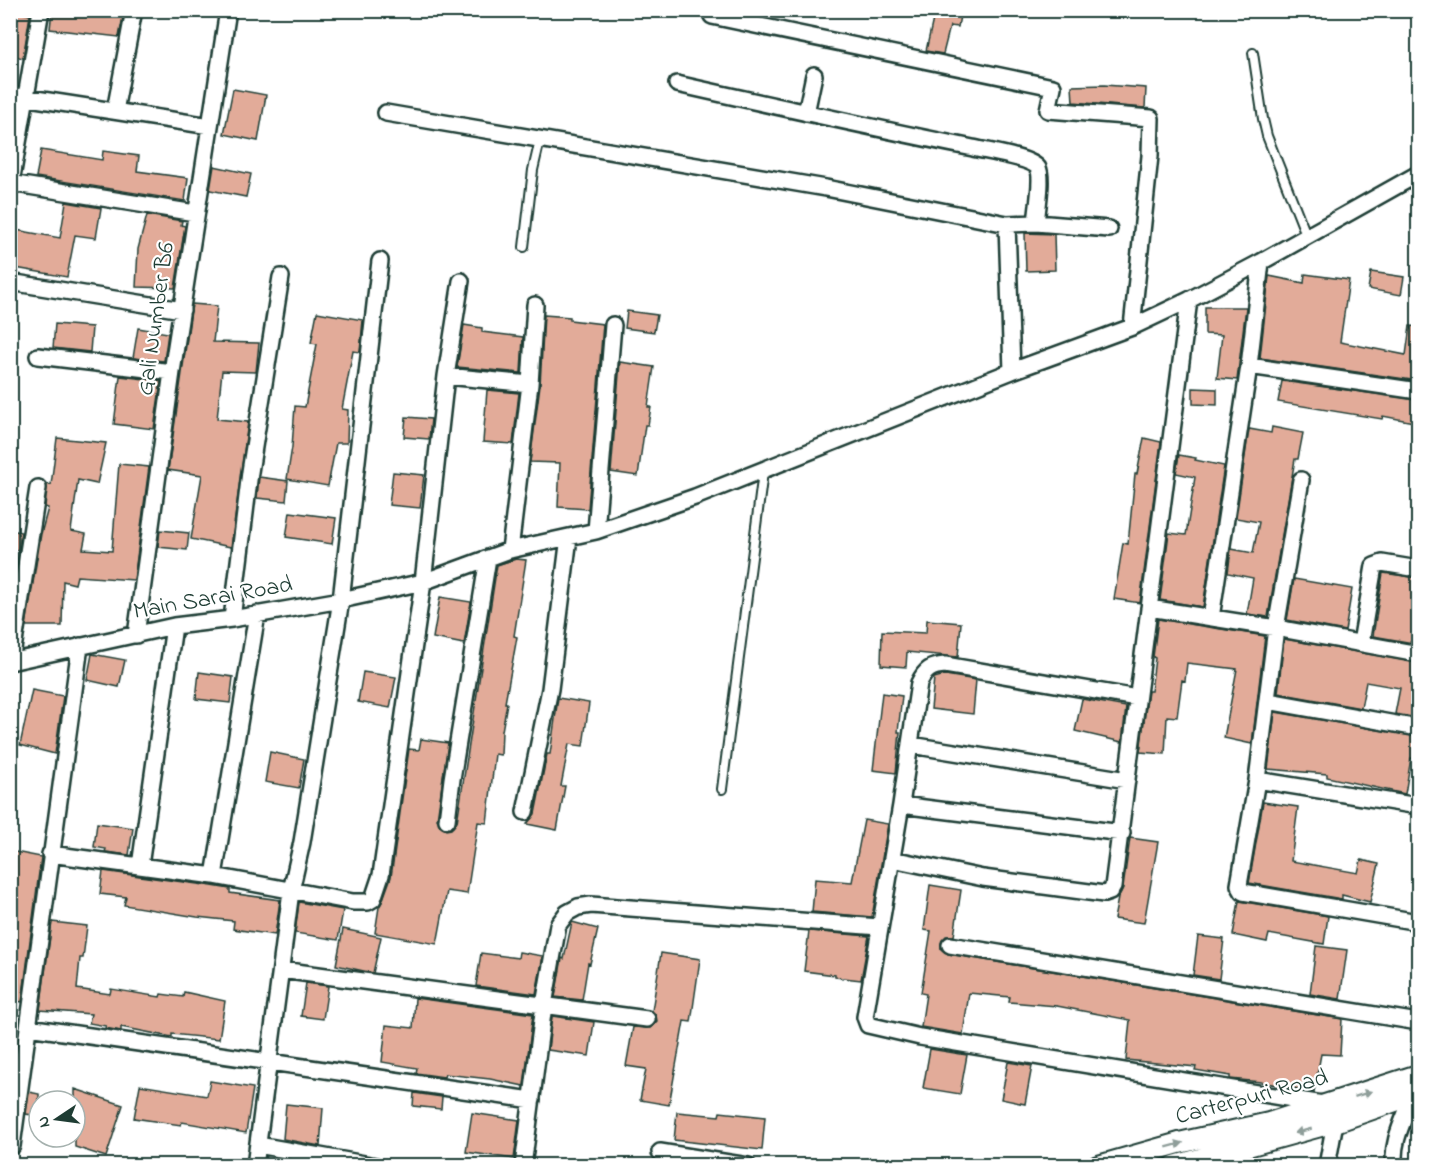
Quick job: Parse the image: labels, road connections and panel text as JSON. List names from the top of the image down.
{
  "streets": {
    "main road": ["Carterpuri Road"],
    "street": ["Gali Number B6", "Main Sarai Road"]
  },
  "crossings": [
    ["Gali Number B6", "Main Sarai Road"]
  ],
  "north": "left"
}
